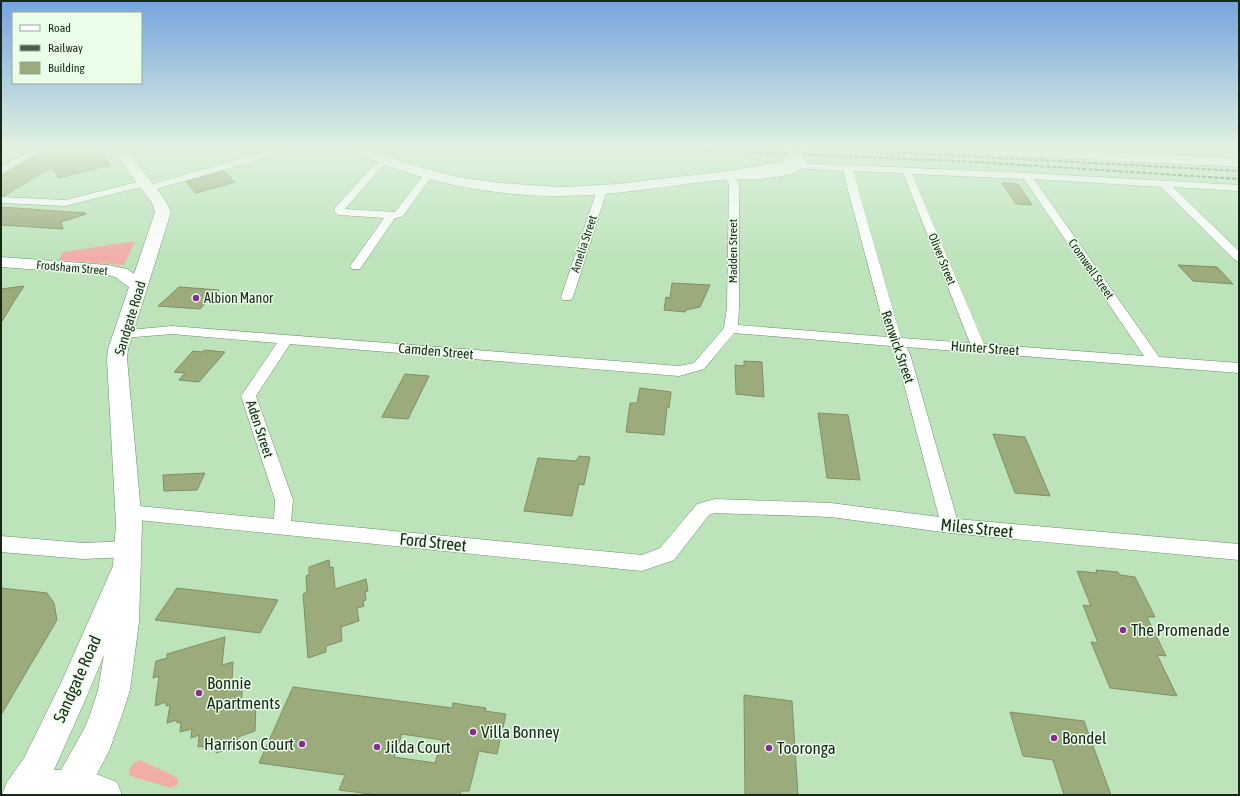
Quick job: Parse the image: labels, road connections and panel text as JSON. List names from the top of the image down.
{
  "streets": {
    "main road": ["Frodsham Street", "Sandgate Road"],
    "street": [
      "Amelia Street",
      "Madden Street",
      "Oliver Street",
      "Cromwell Street",
      "Renwick Street",
      "Hunter Street",
      "Camden Street",
      "Aden Street",
      "Miles Street",
      "Ford Street"
    ]
  },
  "crossings": [
    ["Madden Street", "Hunter Street"],
    ["Madden Street", "Camden Street"],
    ["Oliver Street", "Hunter Street"],
    ["Frodsham Street", "Sandgate Road"],
    ["Cromwell Street", "Hunter Street"],
    ["Sandgate Road", "Camden Street"],
    ["Sandgate Road", "Ford Street"],
    ["Renwick Street", "Hunter Street"],
    ["Renwick Street", "Miles Street"],
    ["Hunter Street", "Camden Street"],
    ["Camden Street", "Aden Street"],
    ["Aden Street", "Ford Street"],
    ["Miles Street", "Ford Street"]
  ],
  "places": [
    "Albion Manor",
    "The Promenade",
    "Bonnie Apartments",
    "Villa Bonney",
    "Bondel",
    "Harrison Court",
    "Jilda Court",
    "Tooronga"
  ],
  "legend": ["Road", "Railway", "Building"]
}
